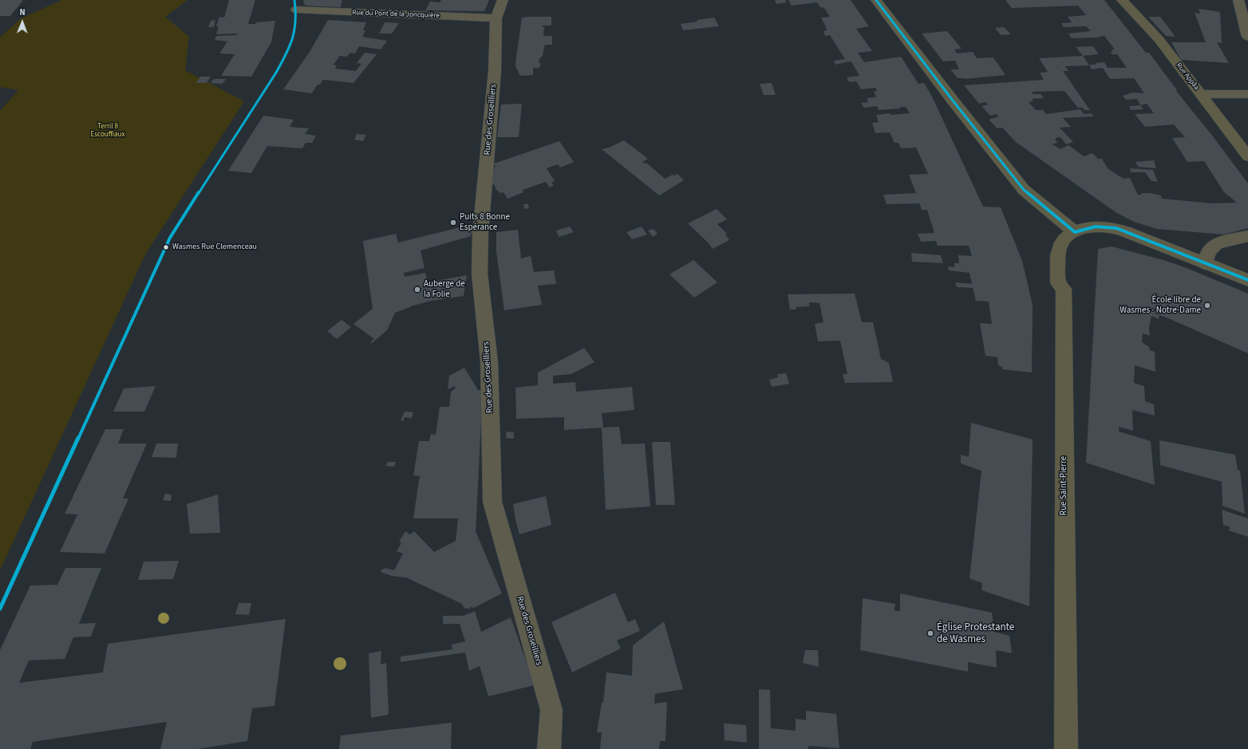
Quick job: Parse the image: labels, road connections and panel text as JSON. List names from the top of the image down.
{
  "streets": {
    "street": [
      "Rue du Pont de la Joncquière",
      "Rue Appâa",
      "Rue des Groseilliers",
      "Rue Saint-Pierre"
    ]
  },
  "crossings": [
    ["Rue du Pont de la Joncquière", "Rue des Groseilliers"]
  ],
  "parks": ["Terril 8 Escouffiaux"],
  "places": [
    "Puits 8 Bonne Espérance",
    "Wasmes Rue Clemenceau",
    "Auberge de la Folie",
    "École libre de Wasmes - Notre-Dame",
    "Église Protestante de Wasmes"
  ],
  "north": "top"
}
